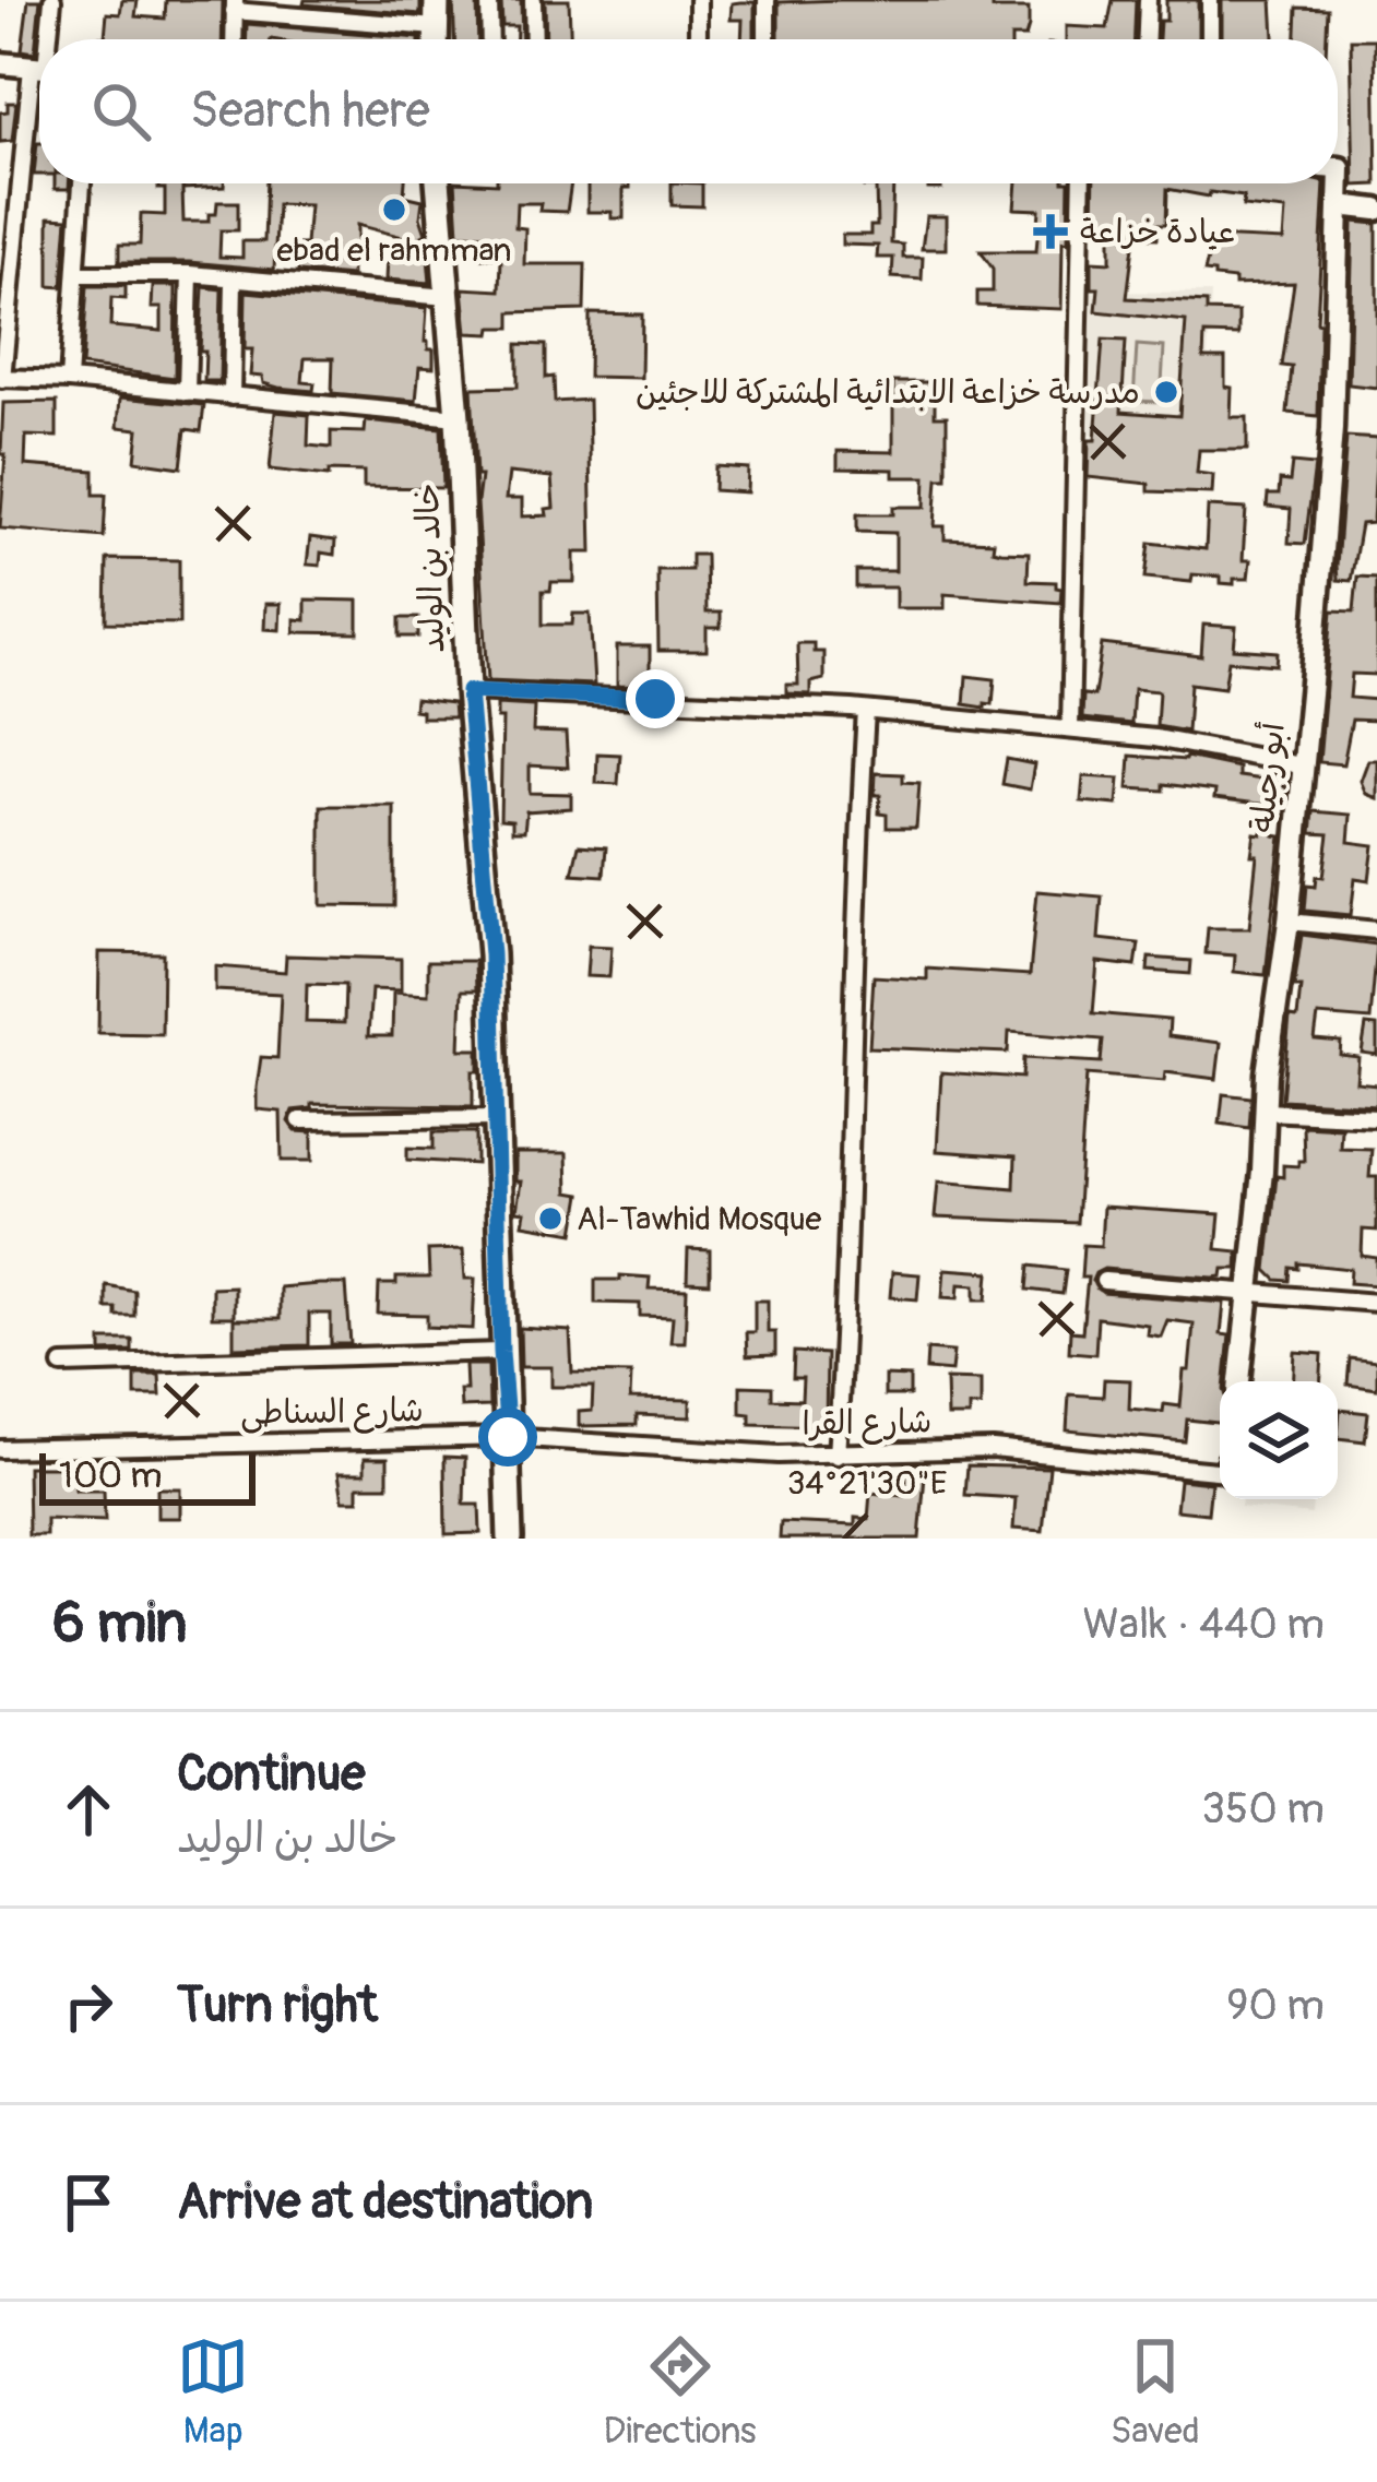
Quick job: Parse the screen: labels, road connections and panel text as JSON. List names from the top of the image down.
{
  "streets": {
    "main road": ["خالد بن الوليد"],
    "street": ["أبو رجيلة", "شارع السناطى", "شارع القرا"]
  },
  "crossings": [
    ["خالد بن الوليد", "شارع السناطى"],
    ["خالد بن الوليد", "شارع القرا"],
    ["شارع السناطى", "شارع القرا"]
  ],
  "places": {
    "other": ["ebad el rahmman", "مدرسة خزاعة الابتدائية المشتركة للاجئين", "Al-Tawhid Mosque"],
    "health": ["عيادة خزاعة"]
  },
  "scale_bar": "100 m",
  "page": {
    "search": "Search here",
    "scale": "100 m",
    "heading": ["6 min", "Walk · 440 m"],
    "list": [
      ["Continue", "خالد بن الوليد", "350 m"],
      ["Turn right", "90 m"],
      "Arrive at destination"
    ],
    "nav": ["Map", "Directions", "Saved"]
  },
  "coordinates": ["34°21'30\"E"]
}
